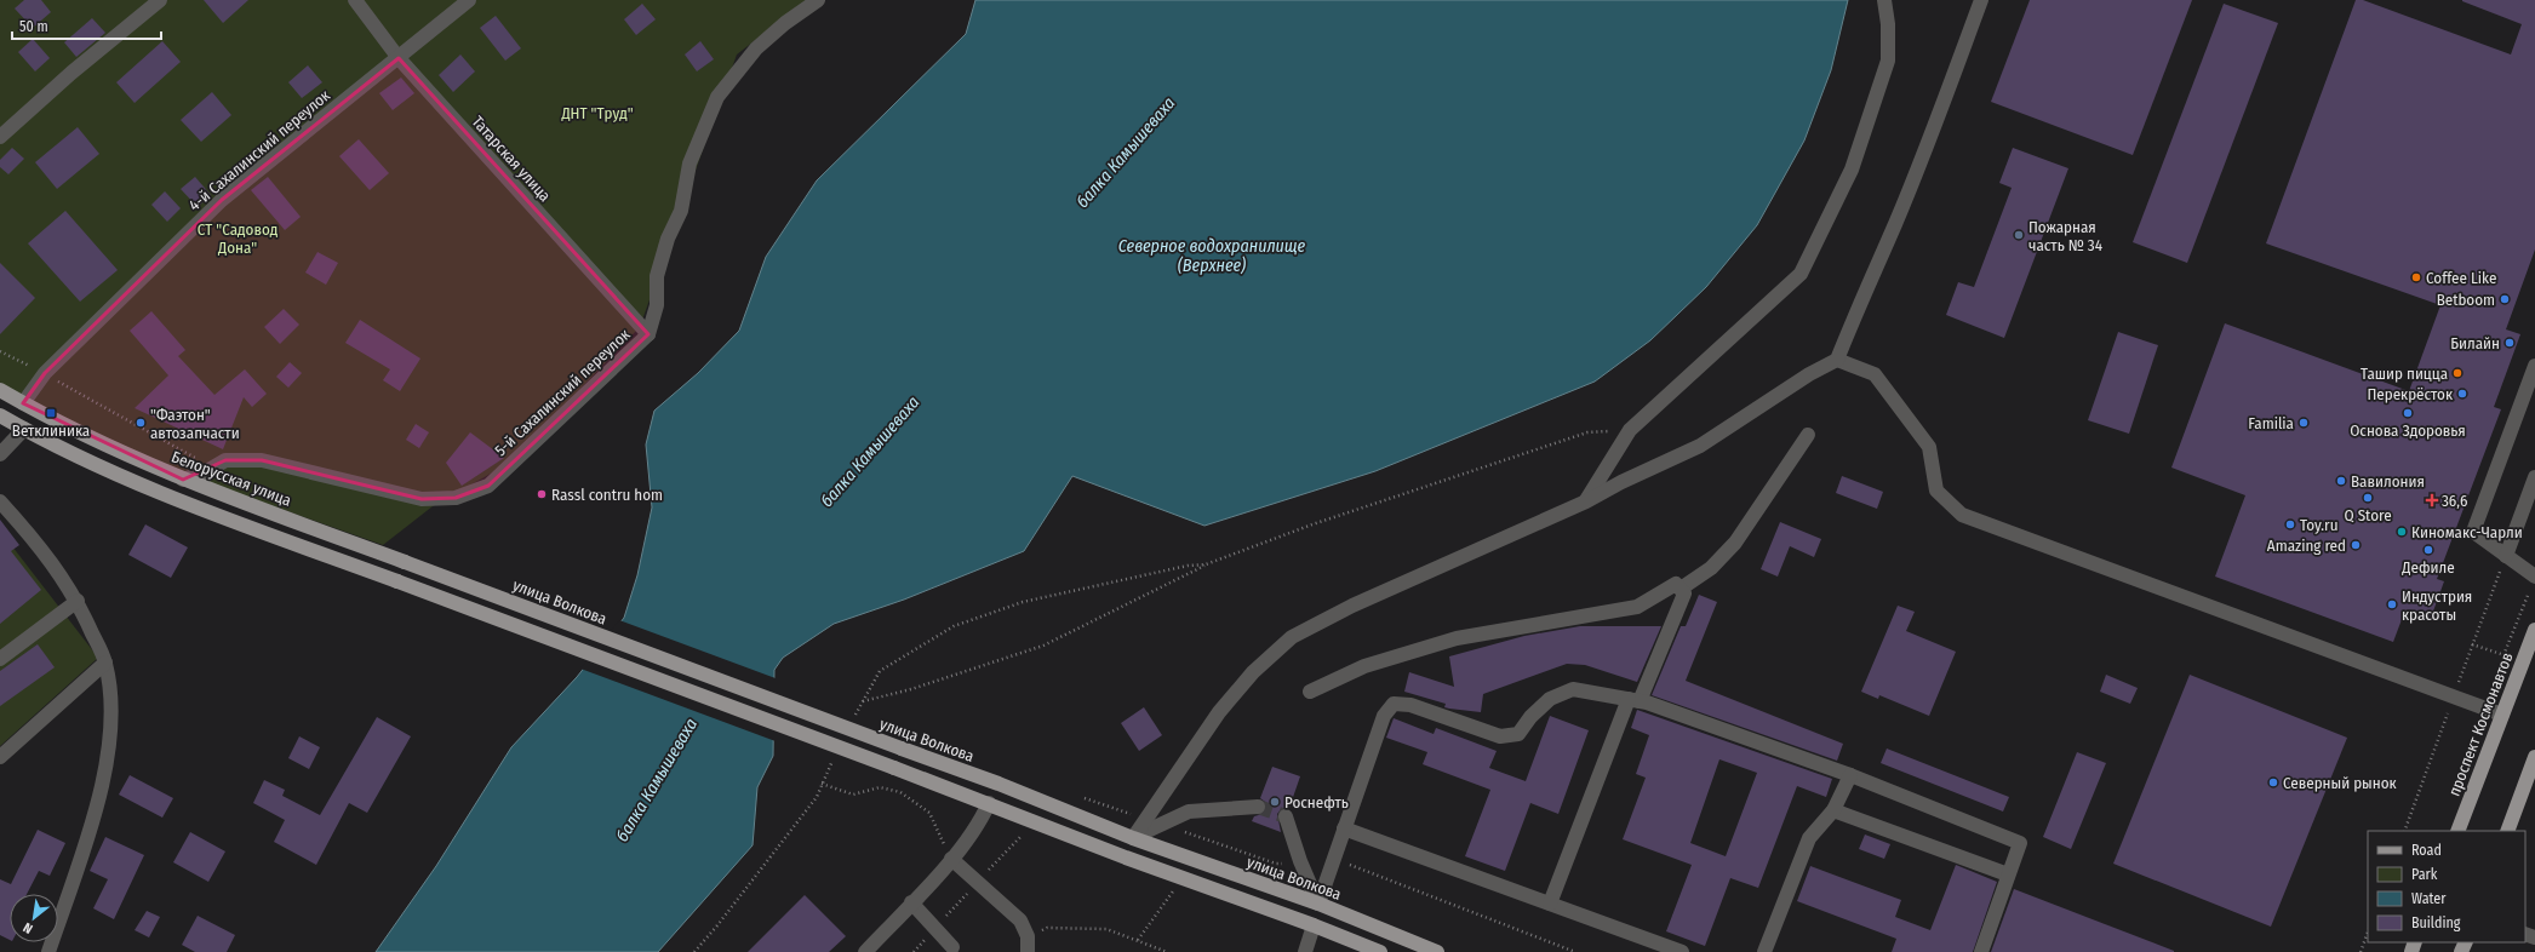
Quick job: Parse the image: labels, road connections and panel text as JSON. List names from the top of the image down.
{
  "streets": {
    "main road": ["Белорусская улица", "улица Волкова", "проспект Космонавтов"],
    "street": ["4-й Сахалинский переулок", "Татарская улица", "5-й Сахалинский переулок"]
  },
  "crossings": [
    ["4-й Сахалинский переулок", "Татарская улица"],
    ["4-й Сахалинский переулок", "Белорусская улица"],
    ["Татарская улица", "5-й Сахалинский переулок"],
    ["5-й Сахалинский переулок", "Белорусская улица"],
    ["Белорусская улица", "улица Волкова"]
  ],
  "water": ["балка Камышеваха", "Северное водохранилище (Верхнее)"],
  "parks": ["ДНТ \"Труд\"", "СТ \"Садовод Дона\""],
  "places": {
    "other": [
      "Пожарная часть № 34",
      "Coffee Like",
      "Betboom",
      "Билайн",
      "Ташир пицца",
      "Перекрёсток",
      "Основа Здоровья",
      "\"Фаэтон\" автозапчасти",
      "Familia",
      "Вавилония",
      "Rassl contru hom",
      "Q Store",
      "Toy.ru",
      "Киномакс-Чарли",
      "Amazing red",
      "Дефиле",
      "Индустрия красоты",
      "Северный рынок",
      "Роснефть"
    ],
    "transit": ["Ветклиника"],
    "health": ["36,6"]
  },
  "legend": [
    "Road",
    "Park",
    "Water",
    "Building"
  ],
  "scale_bar": "50 m",
  "north": "bottom left"
}
